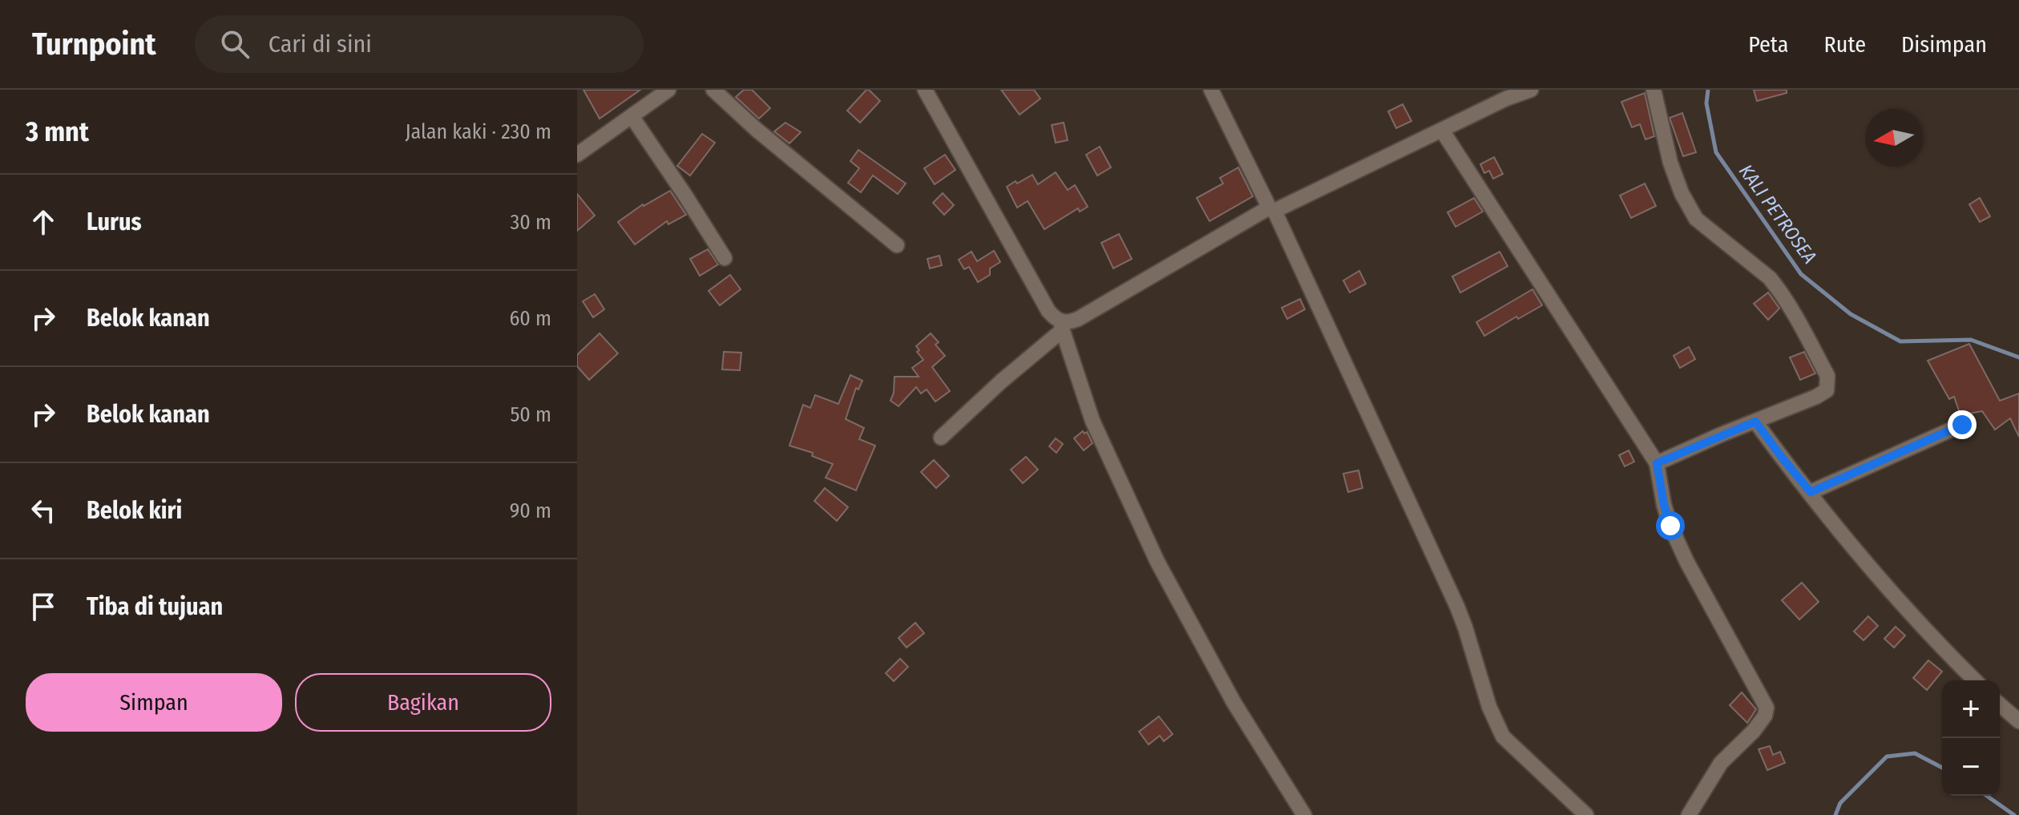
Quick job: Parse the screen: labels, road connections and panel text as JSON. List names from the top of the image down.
{
  "water": ["KALI PETROSEA"],
  "north": "left",
  "page": {
    "header": "Turnpoint",
    "search": "Cari di sini",
    "nav": ["Peta", "Rute", "Disimpan"],
    "heading": ["3 mnt", "Jalan kaki · 230 m"],
    "list": [
      ["Lurus", "30 m"],
      ["Belok kanan", "60 m"],
      ["Belok kanan", "50 m"],
      ["Belok kiri", "90 m"],
      "Tiba di tujuan"
    ],
    "buttons": ["Simpan", "Bagikan"],
    "map_buttons": ["+", "−"]
  }
}
